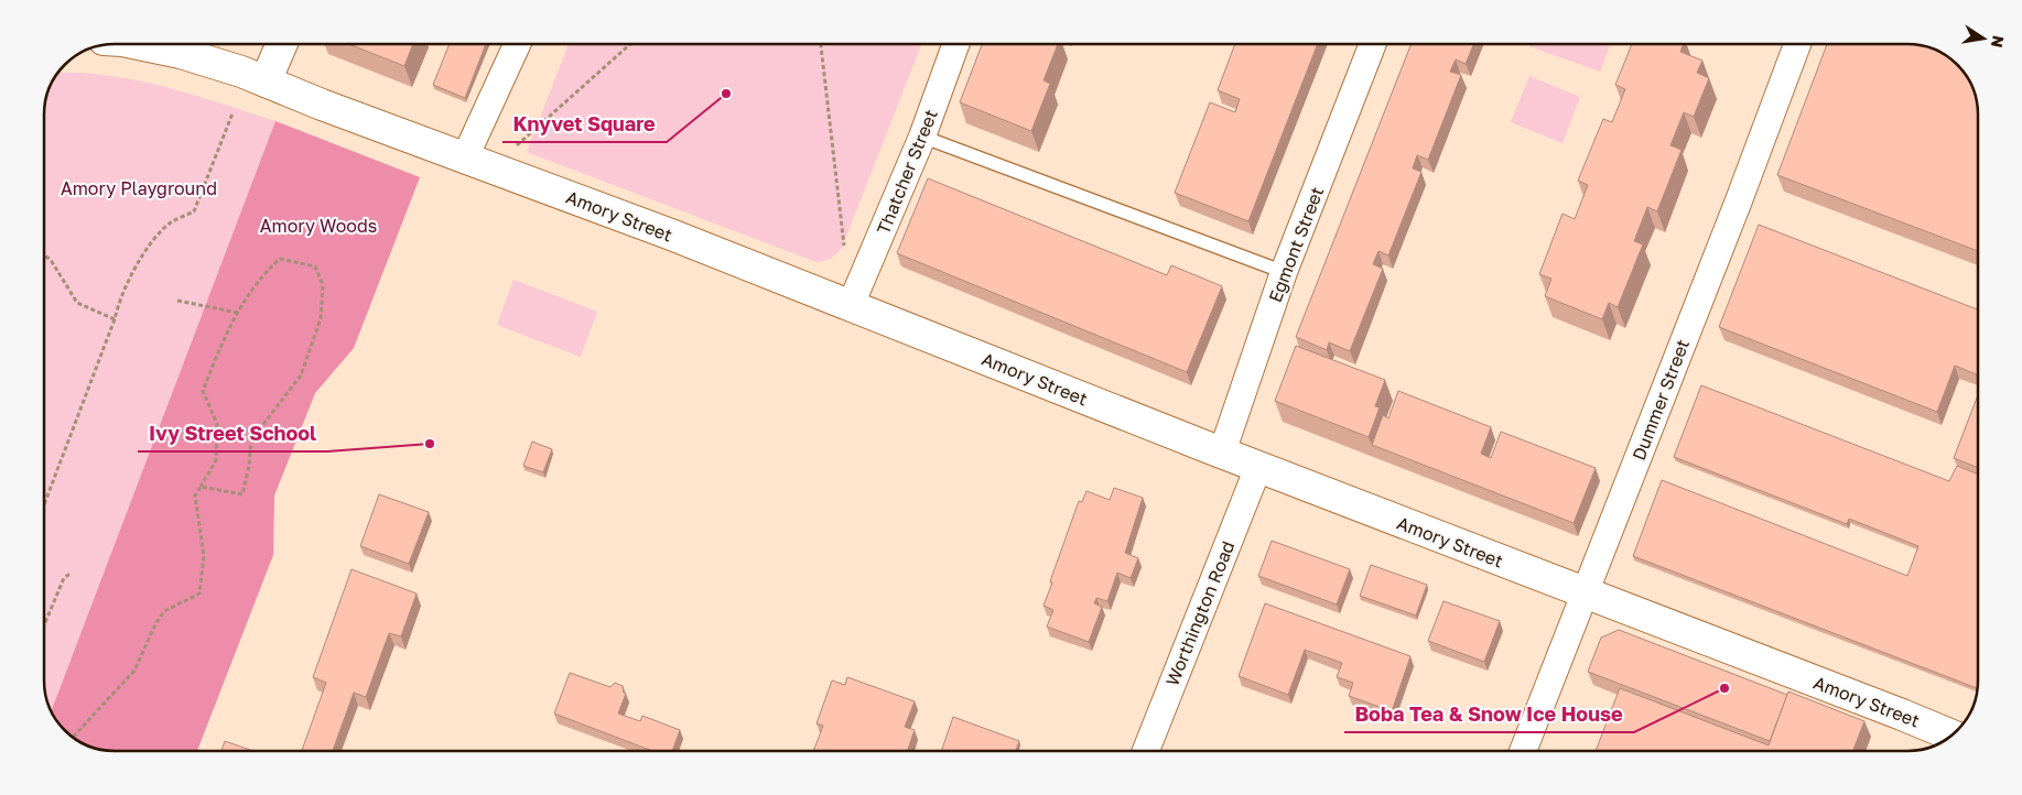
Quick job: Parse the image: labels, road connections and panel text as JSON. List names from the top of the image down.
{
  "streets": {
    "street": [
      "Thatcher Street",
      "Amory Street",
      "Egmont Street",
      "Dummer Street",
      "Worthington Road"
    ]
  },
  "crossings": [
    ["Thatcher Street", "Amory Street"],
    ["Amory Street", "Egmont Street"],
    ["Amory Street", "Dummer Street"],
    ["Amory Street", "Worthington Road"]
  ],
  "parks": ["Amory Playground", "Amory Woods"],
  "places": ["Knyvet Square", "Ivy Street School", "Boba Tea & Snow Ice House"],
  "north": "right"
}
